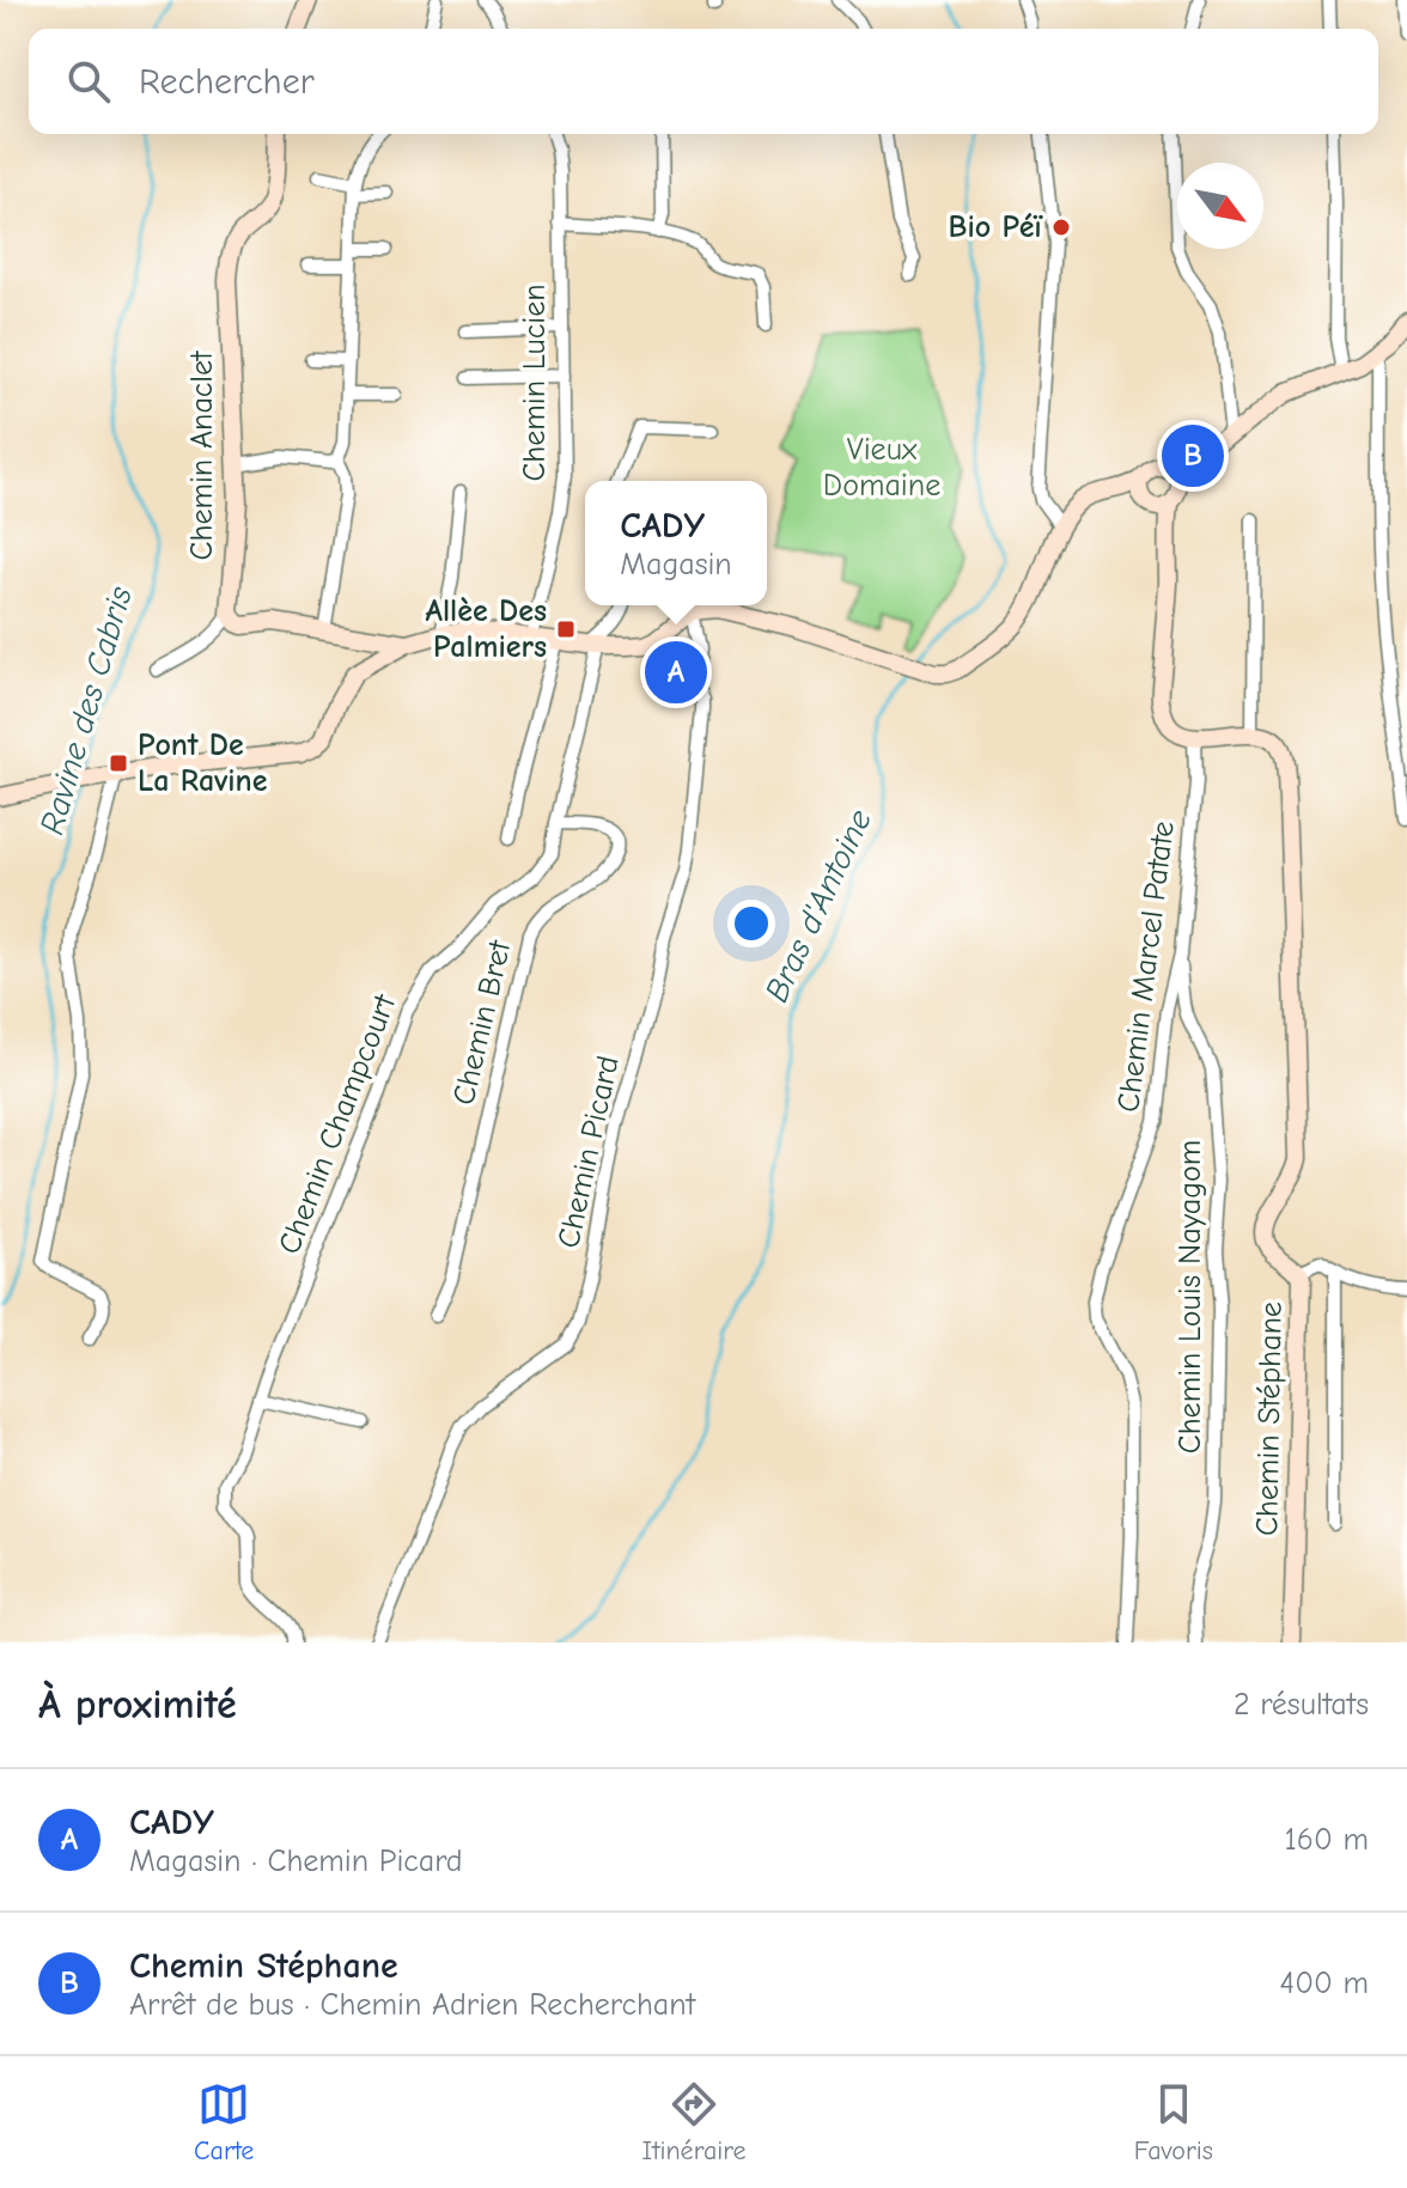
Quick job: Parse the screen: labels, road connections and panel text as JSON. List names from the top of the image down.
{
  "streets": {
    "main road": ["Chemin Anaclet", "Chemin Stéphane"],
    "street": [
      "Chemin Lucien",
      "Chemin Marcel Patate",
      "Chemin Bret",
      "Chemin Champcourt",
      "Chemin Picard",
      "Chemin Louis Nayagom"
    ]
  },
  "crossings": [
    ["Chemin Marcel Patate", "Chemin Louis Nayagom"],
    ["Chemin Bret", "Chemin Champcourt"]
  ],
  "water": ["Ravine des Cabris", "Bras d'Antoine"],
  "parks": ["Vieux Domaine"],
  "places": {
    "other": ["Bio Péï"],
    "transit": ["Allèe Des Palmiers", "Pont De La Ravine"]
  },
  "north": "bottom right",
  "page": {
    "search": "Rechercher",
    "pins": ["B", "A"],
    "popup": ["CADY", "Magasin"],
    "heading": ["À proximité", "2 résultats"],
    "list": [
      {
        "mark": "A",
        "name": "CADY",
        "note": "Magasin · Chemin Picard",
        "value": "160 m"
      },
      {
        "mark": "B",
        "name": "Chemin Stéphane",
        "note": "Arrêt de bus · Chemin Adrien Recherchant",
        "value": "400 m"
      }
    ],
    "nav": ["Carte", "Itinéraire", "Favoris"]
  }
}
